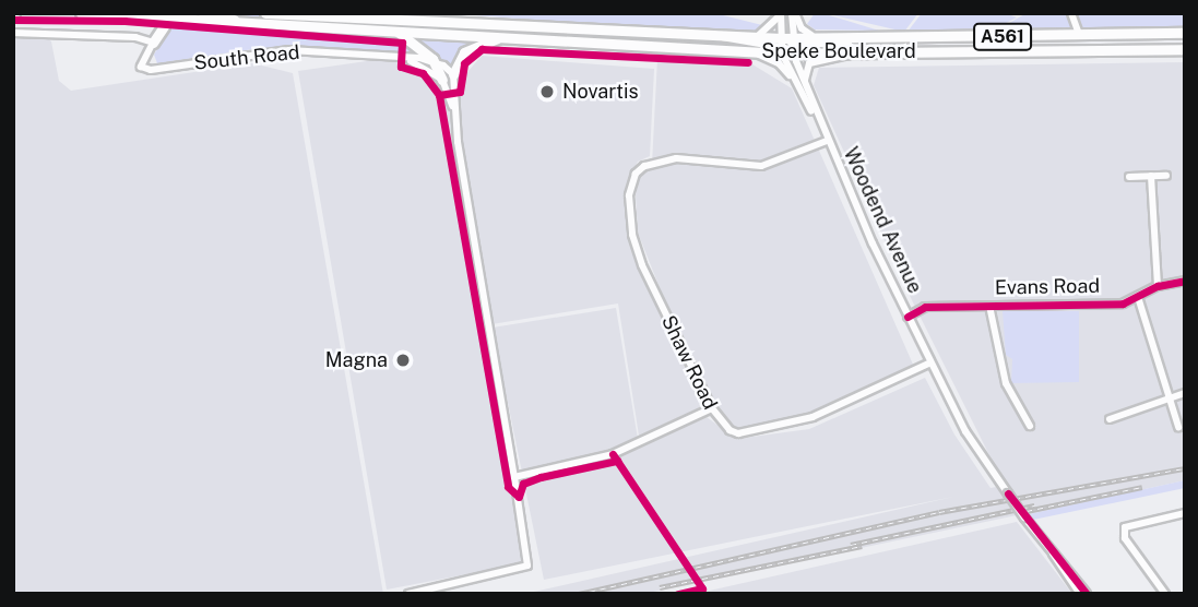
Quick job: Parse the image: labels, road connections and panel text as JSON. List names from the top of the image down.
{
  "streets": {
    "highway": ["A561", "Speke Boulevard"],
    "street": [
      "South Road",
      "Woodend Avenue",
      "Evans Road",
      "Shaw Road"
    ]
  },
  "crossings": [
    ["A561", "Speke Boulevard"],
    ["A561", "Woodend Avenue"],
    ["Speke Boulevard", "Woodend Avenue"],
    ["Woodend Avenue", "Evans Road"],
    ["Woodend Avenue", "Shaw Road"]
  ],
  "places": ["Novartis", "Magna"]
}
